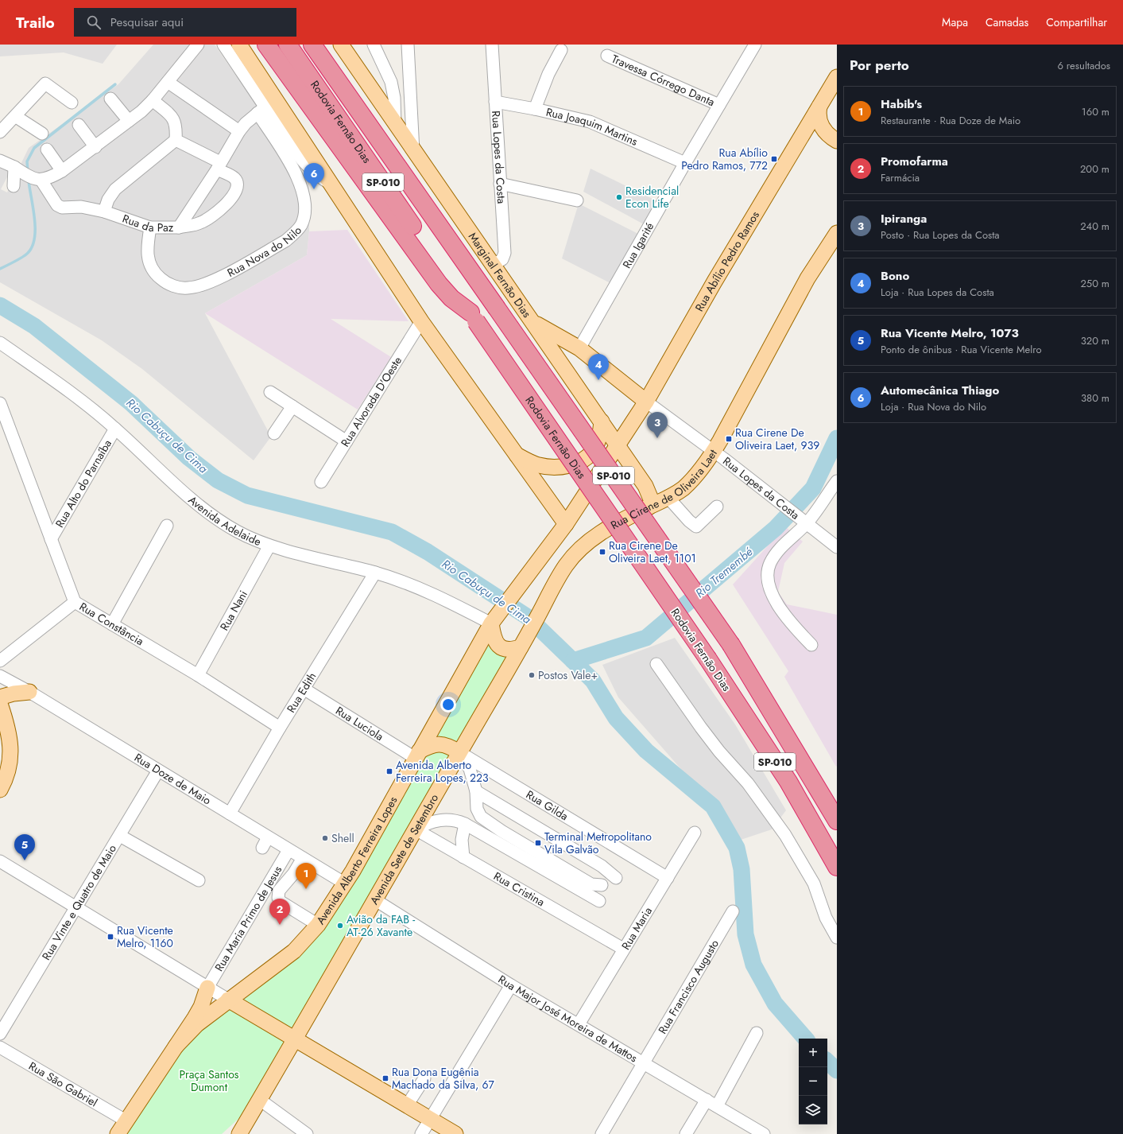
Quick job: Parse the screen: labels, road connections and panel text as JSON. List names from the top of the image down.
{
  "streets": {
    "highway": ["Rodovia Fernão Dias", "SP-010"],
    "main road": [
      "Rua Lopes da Costa",
      "Rua Abílio Pedro Ramos",
      "Marginal Fernão Dias",
      "Rua Cirene de Oliveira Laet",
      "Avenida Sete de Setembro",
      "Avenida Alberto Ferreira Lopes"
    ],
    "street": [
      "Travessa Córrego Danta",
      "Rua Joaquim Martins",
      "Rua da Paz",
      "Rua Igarité",
      "Rua Nova do Nilo",
      "Rua Alvorada D'Oeste",
      "Rua Alto do Parnaíba",
      "Avenida Adelaide",
      "Rua Nani",
      "Rua Constância",
      "Rua Edith",
      "Rua Luciola",
      "Rua Doze de Maio",
      "Rua Gilda",
      "Rua Cristina",
      "Rua Vinte e Quatro de Maio",
      "Rua Maria Primo de Jesus",
      "Rua Maria",
      "Rua Francisco Augusto",
      "Rua Major José Moreira de Mattos",
      "Rua São Gabriel"
    ]
  },
  "crossings": [
    ["Travessa Córrego Danta", "Rua Igarité"],
    ["Rua Joaquim Martins", "Rua Lopes da Costa"],
    ["Rua Joaquim Martins", "Rua Igarité"],
    ["Rua Lopes da Costa", "Rua Igarité"],
    ["Rua Lopes da Costa", "Rua Abílio Pedro Ramos"],
    ["Rua Lopes da Costa", "Marginal Fernão Dias"],
    ["Rua Lopes da Costa", "Rua Cirene de Oliveira Laet"],
    ["Rua da Paz", "Rua Nova do Nilo"],
    ["Rua Abílio Pedro Ramos", "Marginal Fernão Dias"],
    ["Rua Abílio Pedro Ramos", "Avenida Alberto Ferreira Lopes"],
    ["Marginal Fernão Dias", "Rua Cirene de Oliveira Laet"],
    ["Marginal Fernão Dias", "Avenida Alberto Ferreira Lopes"],
    ["Rua Alto do Parnaíba", "Avenida Adelaide"],
    ["Rua Alto do Parnaíba", "Rua Constância"],
    ["Rua Cirene de Oliveira Laet", "Avenida Sete de Setembro"],
    ["Avenida Adelaide", "Rua Nani"],
    ["Avenida Adelaide", "Rua Edith"],
    ["Avenida Adelaide", "Avenida Alberto Ferreira Lopes"],
    ["Rua Nani", "Rua Constância"],
    ["Rua Constância", "Rua Edith"],
    ["Rua Edith", "Rua Luciola"],
    ["Rua Edith", "Rua Doze de Maio"],
    ["Rua Luciola", "Avenida Alberto Ferreira Lopes"],
    ["Rua Doze de Maio", "Avenida Alberto Ferreira Lopes"],
    ["Rua Doze de Maio", "Rua Vinte e Quatro de Maio"],
    ["Rua Doze de Maio", "Rua Maria Primo de Jesus"],
    ["Rua Gilda", "Avenida Sete de Setembro"],
    ["Rua Gilda", "Rua Maria"],
    ["Avenida Sete de Setembro", "Rua Cristina"],
    ["Avenida Sete de Setembro", "Rua Major José Moreira de Mattos"],
    ["Rua Cristina", "Rua Maria"],
    ["Rua Maria", "Rua Major José Moreira de Mattos"],
    ["Rua Francisco Augusto", "Rua Major José Moreira de Mattos"]
  ],
  "water": ["Rio Cabuçu de Cima", "Rio Tremembé"],
  "parks": ["Praça Santos Dumont"],
  "places": {
    "transit": [
      "Rua Abílio Pedro Ramos, 772",
      "Rua Cirene De Oliveira Laet, 939",
      "Rua Cirene De Oliveira Laet, 1101",
      "Avenida Alberto Ferreira Lopes, 223",
      "Terminal Metropolitano Vila Galvão",
      "Rua Vicente Melro, 1160",
      "Rua Dona Eugênia Machado da Silva, 67"
    ],
    "other": [
      "Residencial Econ Life",
      "Postos Vale+",
      "Shell",
      "Avião da FAB - AT-26 Xavante"
    ]
  },
  "page": {
    "header": "Trailo",
    "search": "Pesquisar aqui",
    "nav": ["Mapa", "Camadas", "Compartilhar"],
    "heading": ["Por perto", "6 resultados"],
    "list": [
      {
        "mark": "1",
        "name": "Habib's",
        "note": "Restaurante · Rua Doze de Maio",
        "value": "160 m"
      },
      {
        "mark": "2",
        "name": "Promofarma",
        "note": "Farmácia",
        "value": "200 m"
      },
      {
        "mark": "3",
        "name": "Ipiranga",
        "note": "Posto · Rua Lopes da Costa",
        "value": "240 m"
      },
      {
        "mark": "4",
        "name": "Bono",
        "note": "Loja · Rua Lopes da Costa",
        "value": "250 m"
      },
      {
        "mark": "5",
        "name": "Rua Vicente Melro, 1073",
        "note": "Ponto de ônibus · Rua Vicente Melro",
        "value": "320 m"
      },
      {
        "mark": "6",
        "name": "Automecânica Thiago",
        "note": "Loja · Rua Nova do Nilo",
        "value": "380 m"
      }
    ],
    "pins": [
      "6",
      "4",
      "3",
      "5",
      "1",
      "2"
    ],
    "map_buttons": ["+", "−"]
  }
}
